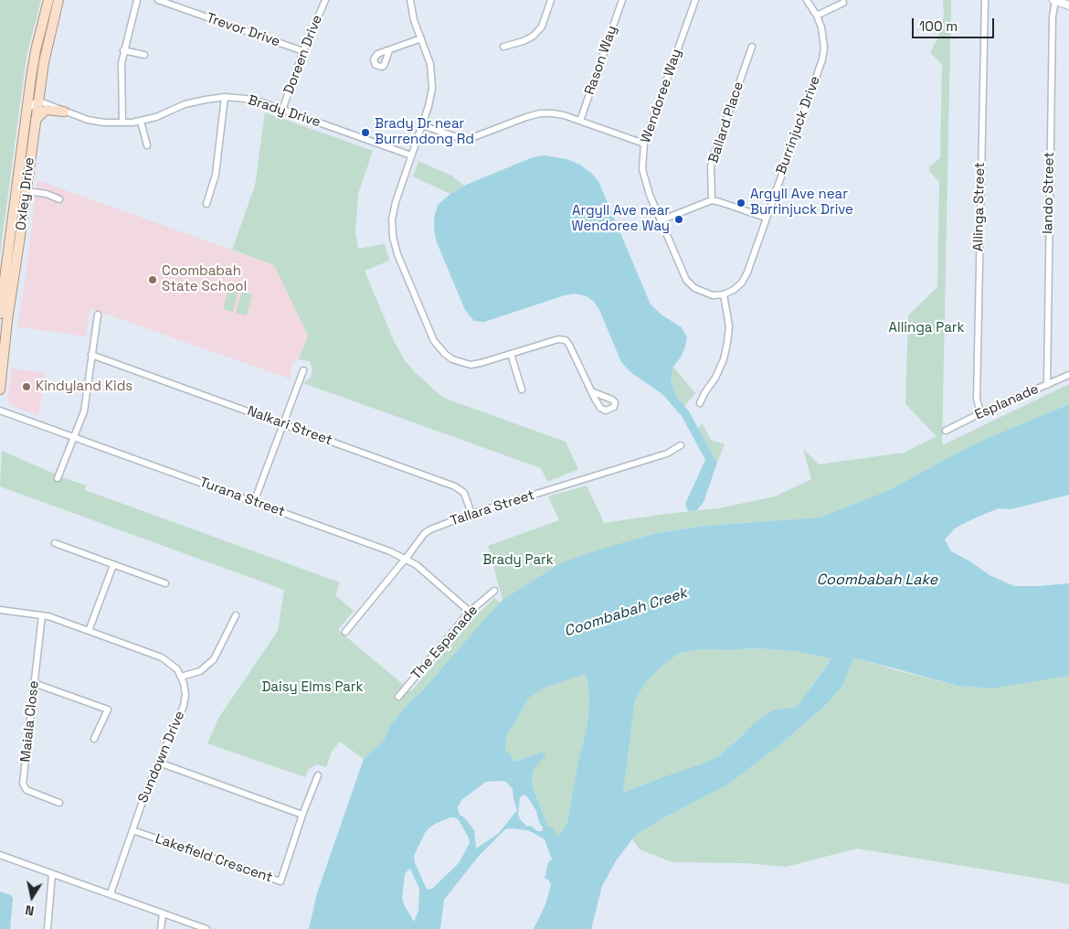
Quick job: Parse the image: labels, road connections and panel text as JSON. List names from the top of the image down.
{
  "streets": {
    "main road": ["Oxley Drive"],
    "street": [
      "Trevor Drive",
      "Doreen Drive",
      "Rason Way",
      "Wendoree Way",
      "Brady Drive",
      "Ballard Place",
      "Burrinjuck Drive",
      "Iando Street",
      "Allinga Street",
      "Esplanade",
      "Nalkari Street",
      "Turana Street",
      "Tallara Street",
      "The Espanade",
      "Maiala Close",
      "Sundown Drive",
      "Lakefield Crescent"
    ]
  },
  "crossings": [
    ["Trevor Drive", "Doreen Drive"],
    ["Doreen Drive", "Brady Drive"],
    ["Wendoree Way", "Ballard Place"],
    ["Wendoree Way", "Burrinjuck Drive"],
    ["Brady Drive", "Oxley Drive"],
    ["Ballard Place", "Burrinjuck Drive"],
    ["Iando Street", "Esplanade"],
    ["Allinga Street", "Esplanade"],
    ["Nalkari Street", "Tallara Street"],
    ["Turana Street", "Tallara Street"],
    ["Turana Street", "The Espanade"],
    ["Sundown Drive", "Lakefield Crescent"]
  ],
  "water": ["Coombabah Lake", "Coombabah Creek"],
  "parks": ["Allinga Park", "Brady Park", "Daisy Elms Park"],
  "places": [
    "Brady Dr near Burrendong Rd",
    "Argyll Ave near Burrinjuck Drive",
    "Argyll Ave near Wendoree Way",
    "Coombabah State School",
    "Kindyland Kids"
  ],
  "scale_bar": "100 m",
  "north": "bottom"
}
